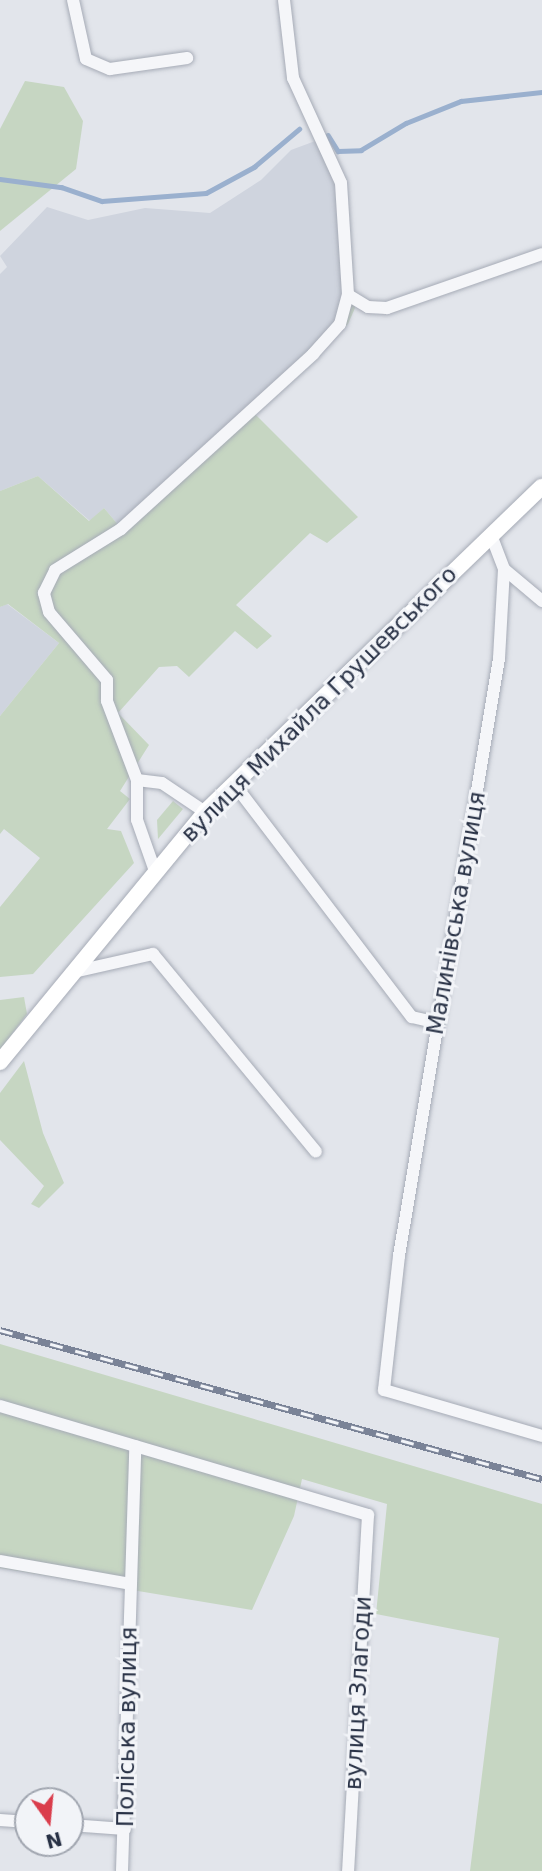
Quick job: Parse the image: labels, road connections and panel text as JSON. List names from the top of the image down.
{
  "streets": {
    "street": [
      "вулиця Михайла Грушевського",
      "Малинівська вулиця",
      "вулиця Злагоди",
      "Поліська вулиця"
    ]
  },
  "crossings": [
    ["вулиця Злагоди", "Поліська вулиця"]
  ],
  "north": "bottom"
}
